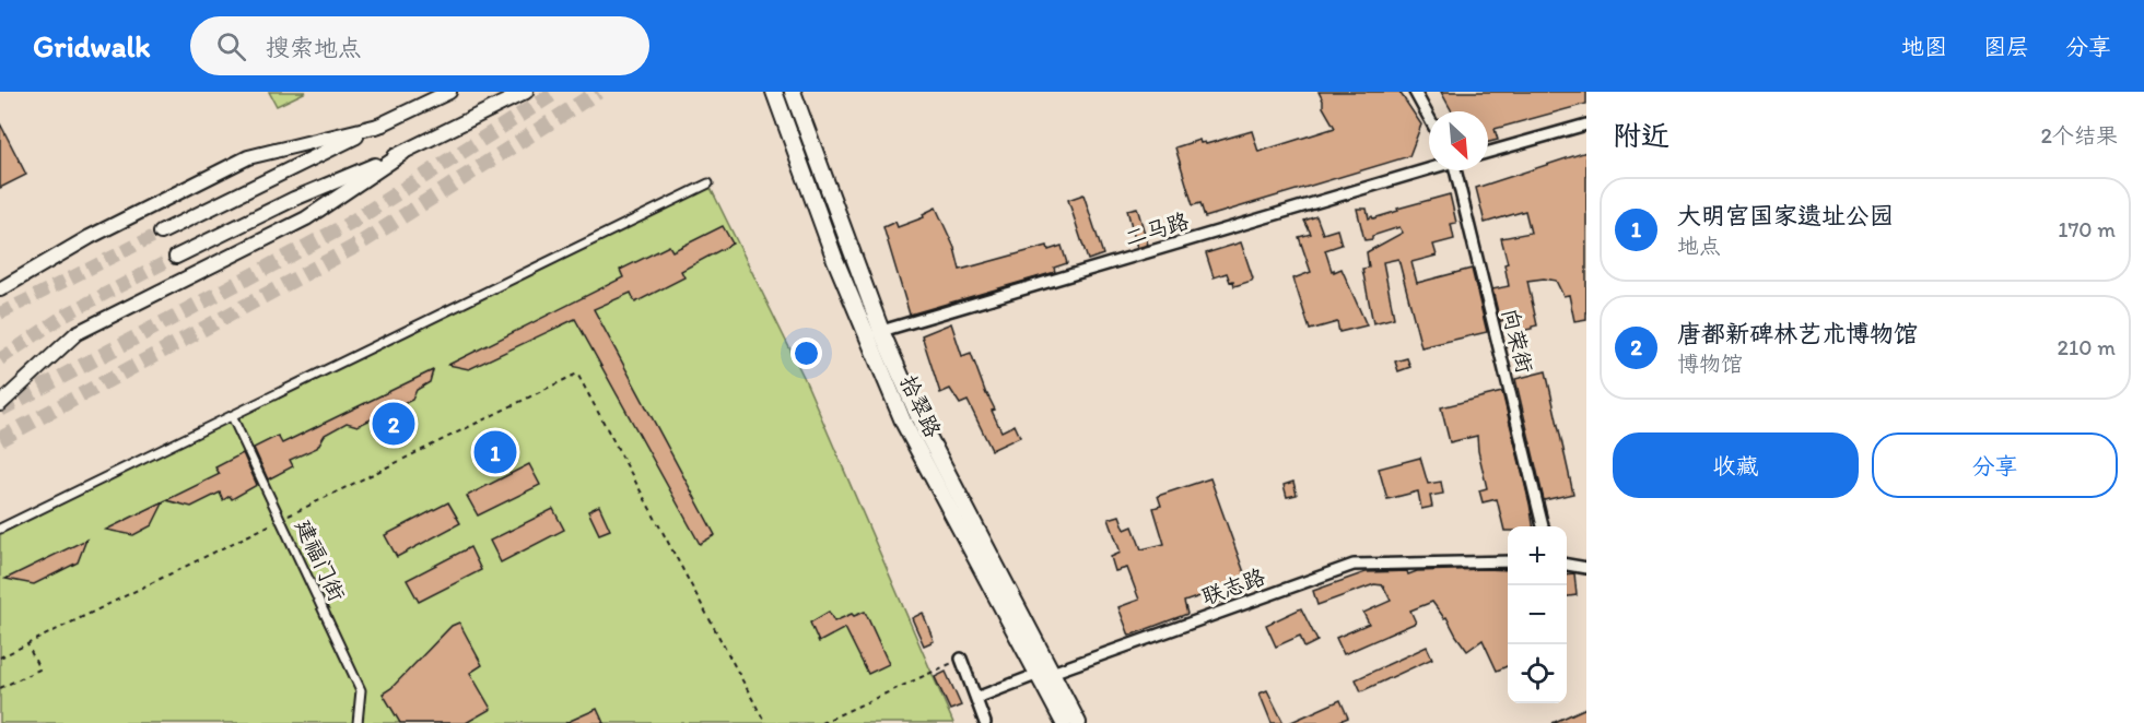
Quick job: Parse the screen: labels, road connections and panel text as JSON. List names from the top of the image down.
{
  "streets": {
    "main road": ["拾翠路"],
    "street": [
      "二马路",
      "向荣街",
      "建福门街",
      "联志路"
    ]
  },
  "crossings": [
    ["二马路", "拾翠路"],
    ["拾翠路", "联志路"]
  ],
  "north": "bottom right",
  "page": {
    "header": "Gridwalk",
    "search": "搜索地点",
    "nav": ["地图", "图层", "分享"],
    "heading": ["附近", "2个结果"],
    "list": [
      {
        "mark": "1",
        "name": "大明宫国家遗址公园",
        "note": "地点",
        "value": "170 m"
      },
      {
        "mark": "2",
        "name": "唐都新碑林艺术博物馆",
        "note": "博物馆",
        "value": "210 m"
      }
    ],
    "pins": ["2", "1"],
    "buttons": ["收藏", "分享"],
    "map_buttons": ["+", "−"]
  }
}
